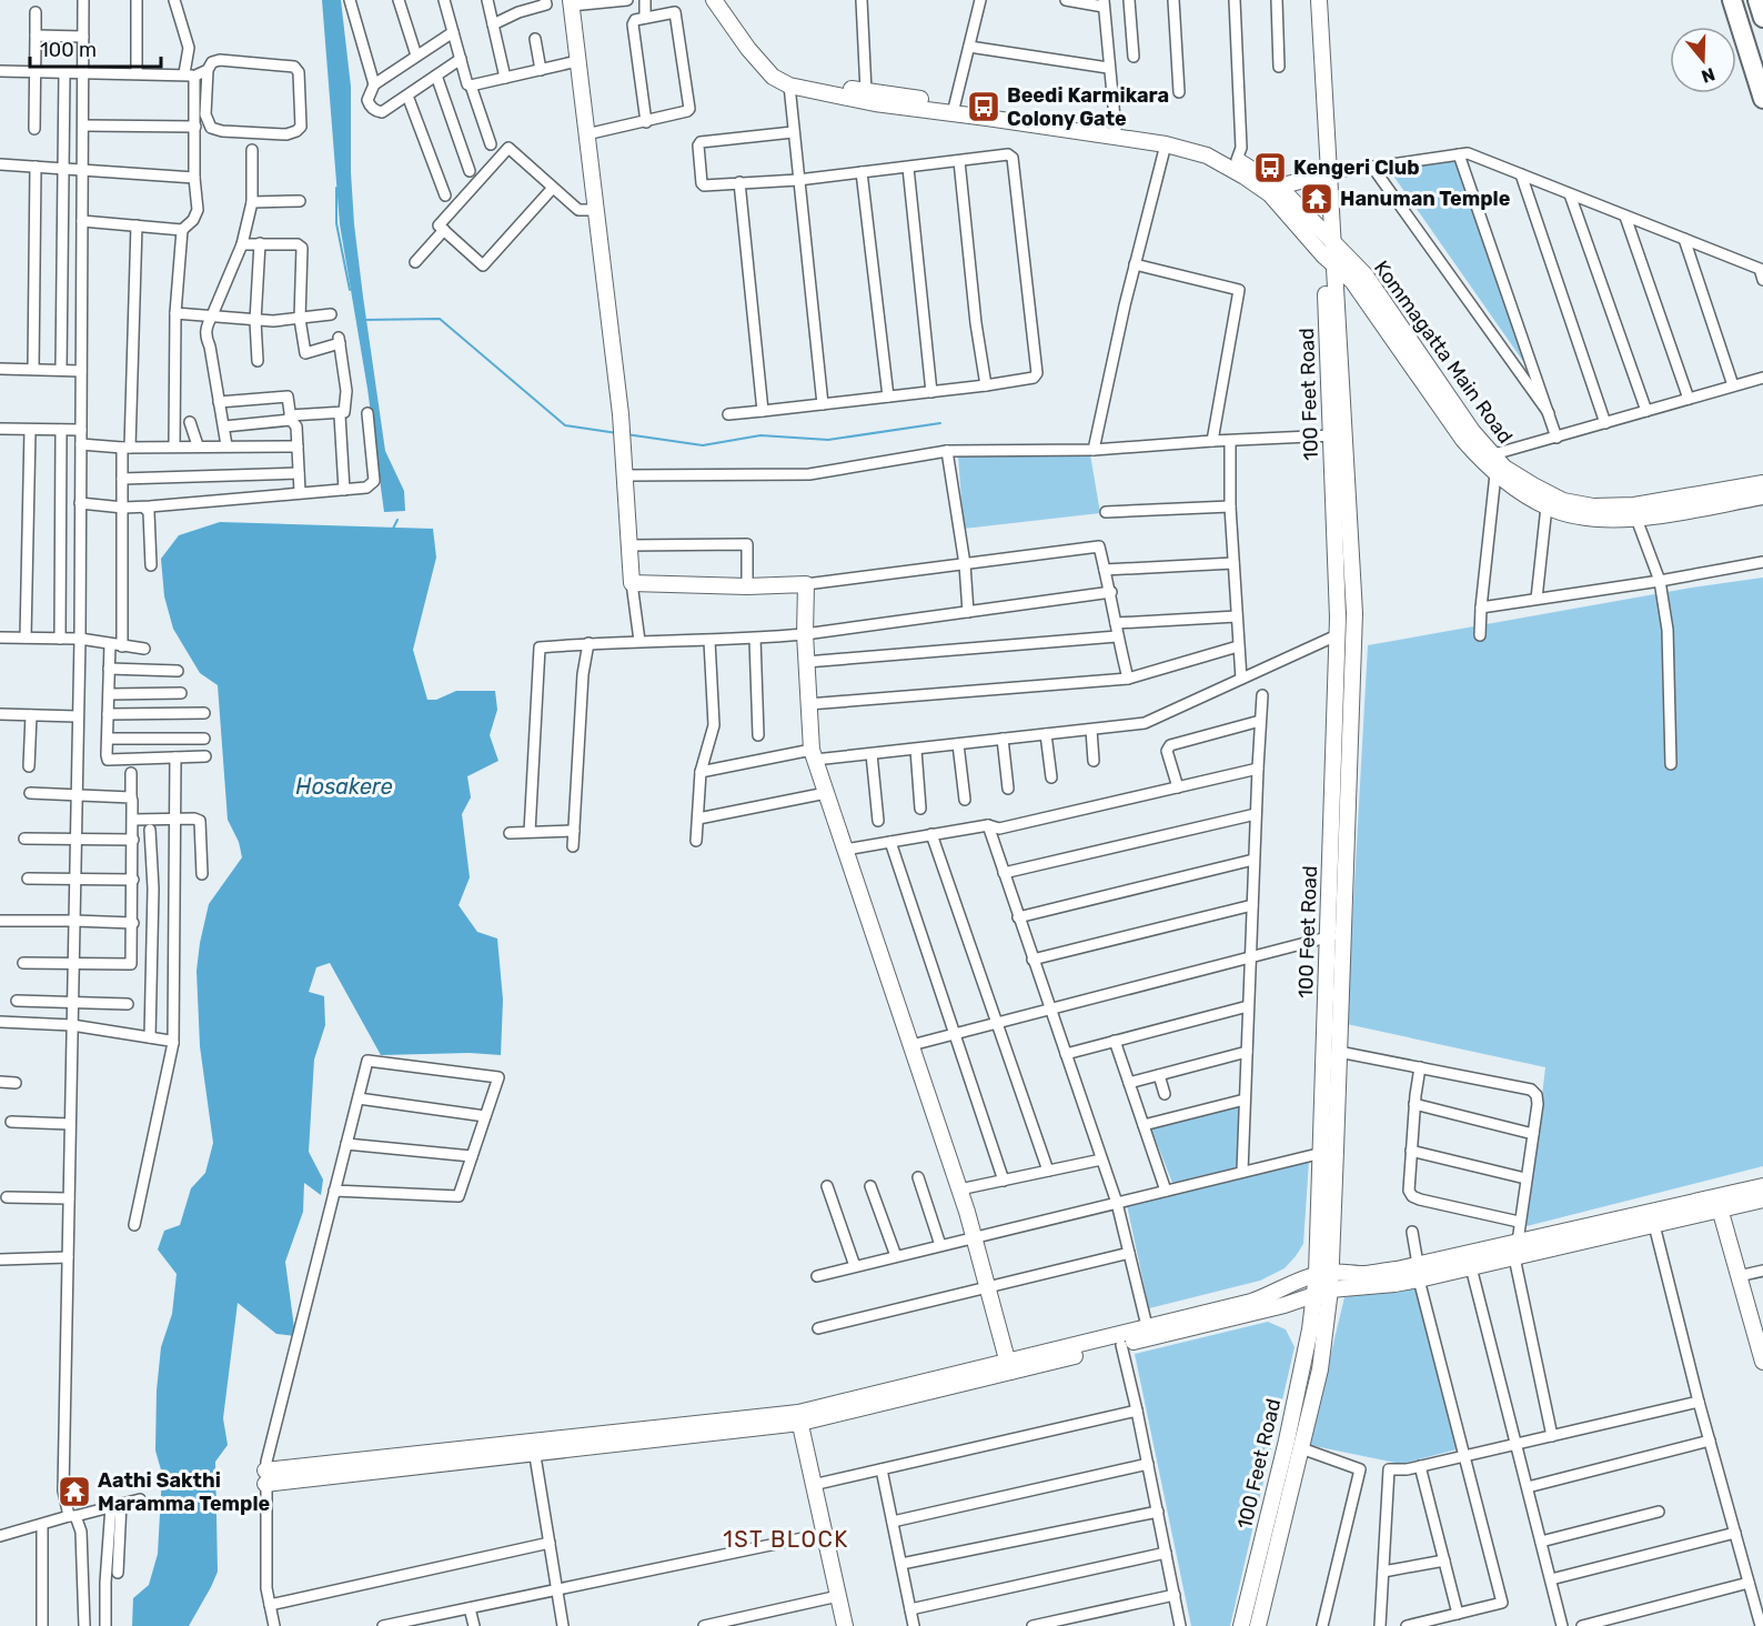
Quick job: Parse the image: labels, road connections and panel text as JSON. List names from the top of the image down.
{
  "streets": {
    "main road": ["Kommagatta Main Road", "100 Feet Road"]
  },
  "crossings": [
    ["Kommagatta Main Road", "100 Feet Road"]
  ],
  "districts": ["1ST BLOCK"],
  "water": ["Hosakere"],
  "places": {
    "bus stop": ["Beedi Karmikara Colony Gate", "Kengeri Club"],
    "temple": ["Hanuman Temple", "Aathi Sakthi Maramma Temple"]
  },
  "scale_bar": "100 m",
  "north": "bottom"
}
